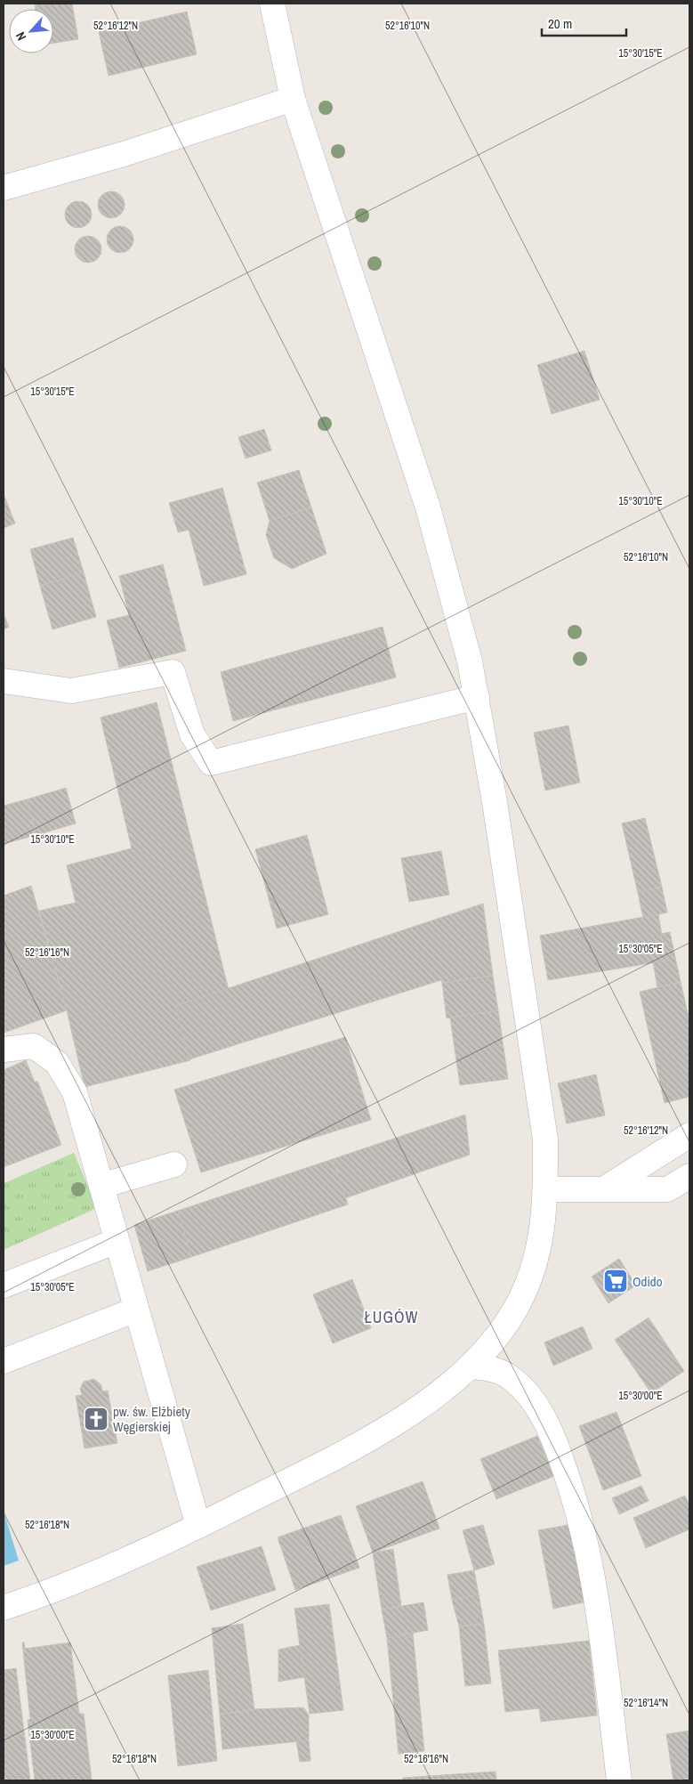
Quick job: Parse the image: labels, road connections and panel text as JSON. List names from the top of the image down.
{
  "districts": ["ŁUGÓW"],
  "places": {
    "supermarket": ["Odido"],
    "church": ["pw. św. Elżbiety Węgierskiej"]
  },
  "scale_bar": "20 m",
  "north": "bottom left",
  "coordinates": [
    "52°16'12\"N",
    "52°16'10\"N",
    "15°30'15\"E",
    "15°30'10\"E",
    "15°30'05\"E",
    "52°16'16\"N",
    "15°30'00\"E",
    "52°16'18\"N",
    "52°16'14\"N"
  ]
}
